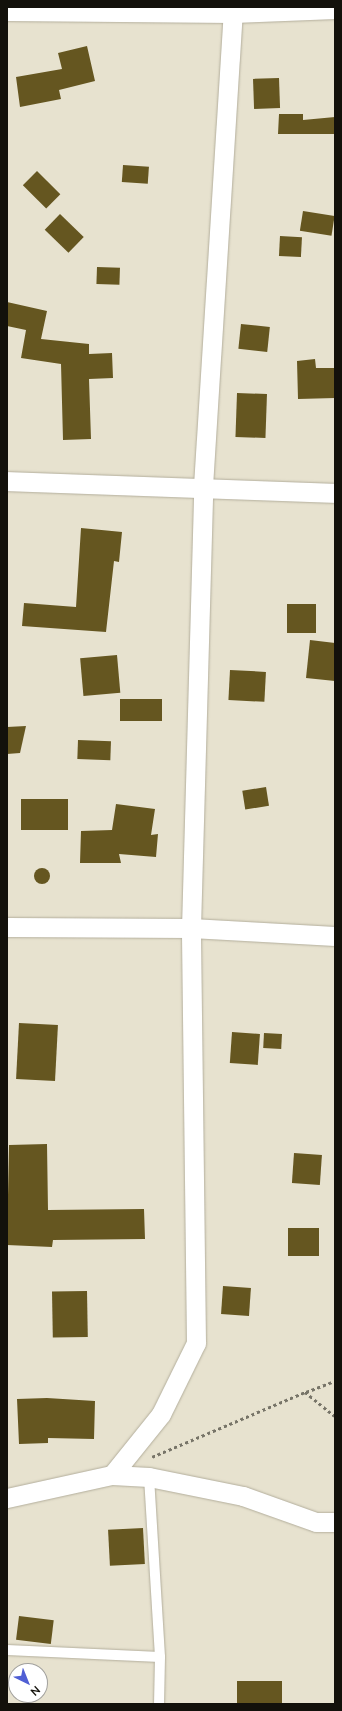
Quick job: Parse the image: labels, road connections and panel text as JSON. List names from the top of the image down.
{
  "north": "bottom right"
}
